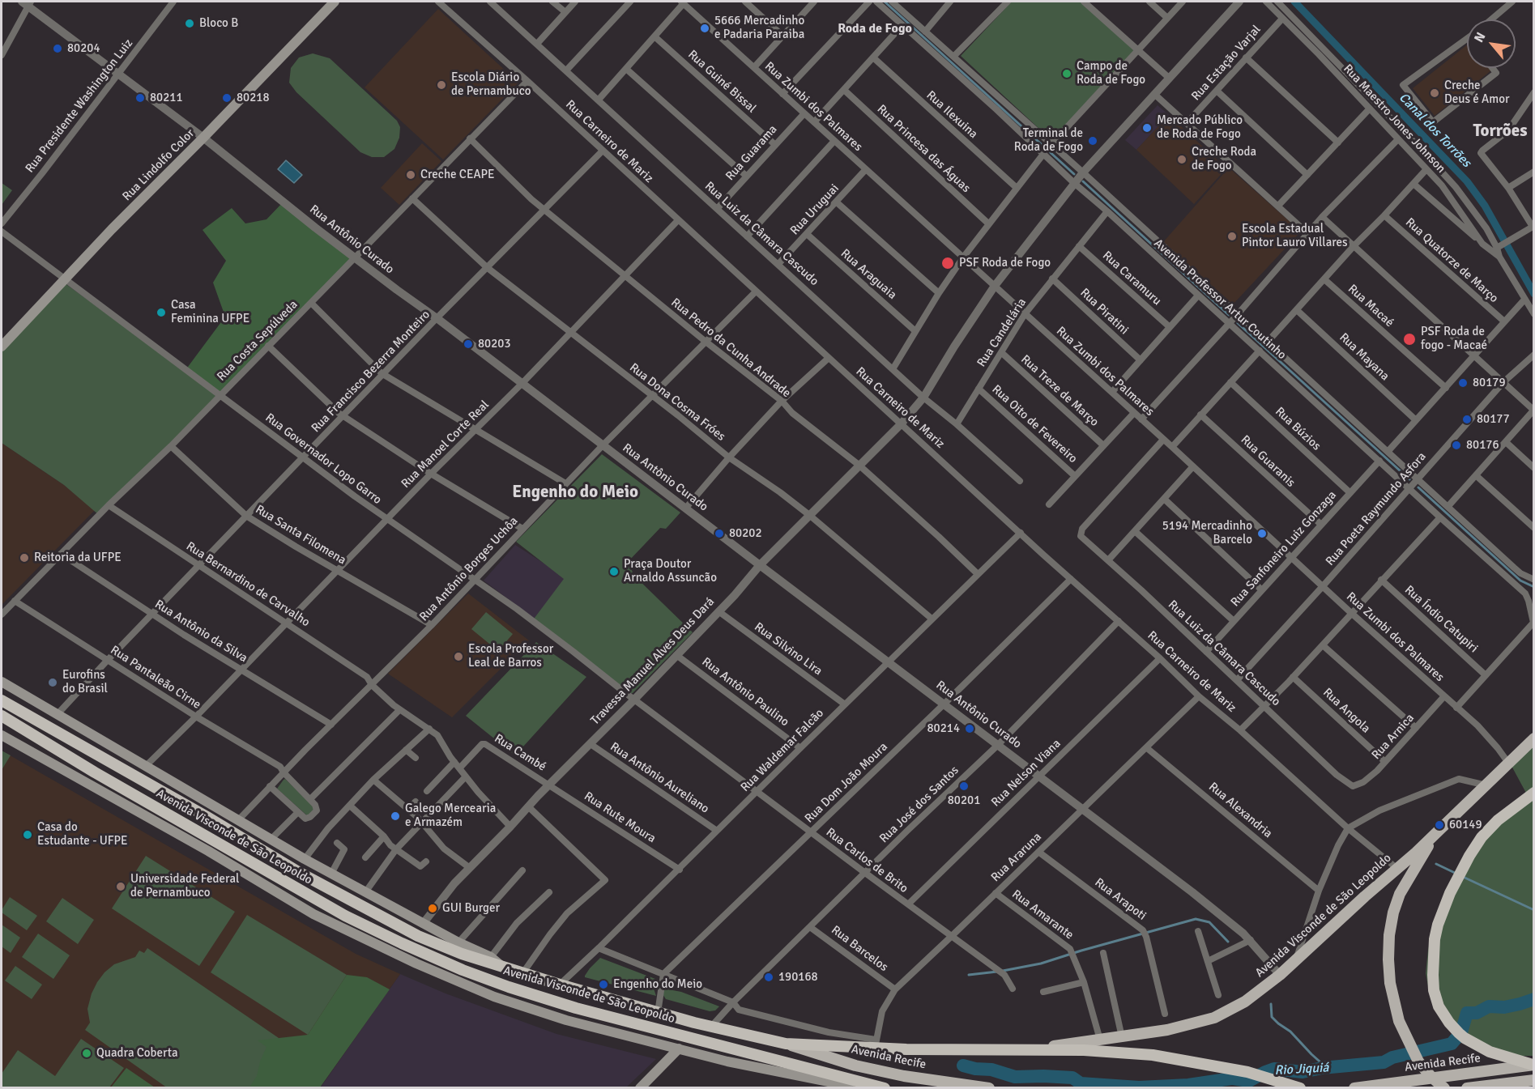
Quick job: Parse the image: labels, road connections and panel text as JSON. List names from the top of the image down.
{
  "streets": {
    "highway": ["Avenida Visconde de São Leopoldo"],
    "main road": ["Rua Lindolfo Color", "Avenida Recife"],
    "street": [
      "Rua Estação Varjal",
      "Rua Guiné Bissal",
      "Rua Presidente Washington Luiz",
      "Rua Zumbi dos Palmares",
      "Rua Ilexuina",
      "Rua Maestro Jones Johnson",
      "Rua Carneiro de Mariz",
      "Rua Princesa das Águas",
      "Rua Guarama",
      "Rua Uruguai",
      "Rua Luiz da Câmara Cascudo",
      "Rua Antônio Curado",
      "Rua Quatorze de Março",
      "Rua Araguaia",
      "Rua Caramuru",
      "Avenida Professor Artur Coutinho",
      "Rua Macaé",
      "Rua Piratini",
      "Rua Candelária",
      "Rua Costa Sepúlveda",
      "Rua Pedro da Cunha Andrade",
      "Rua Mayana",
      "Rua Francisco Bezerra Monteiro",
      "Rua Treze de Março",
      "Rua Dona Cosma Fróes",
      "Rua Oito de Fevereiro",
      "Rua Búzios",
      "Rua Manoel Corte Real",
      "Rua Governador Lopo Garro",
      "Rua Guaranis",
      "Rua Poeta Raymundo Asfora",
      "Rua Santa Filomena",
      "Rua Sanfoneiro Luiz Gonzaga",
      "Rua Antônio Borges Uchôa",
      "Rua Bernardino de Carvalho",
      "Rua Índio Catupiri",
      "Rua Antônio da Silva",
      "Rua Silvino Lira",
      "Travessa Manuel Alves Deus Dará",
      "Rua Pantaleão Cirne",
      "Rua Antônio Paulino",
      "Rua Angola",
      "Rua Arnica",
      "Rua Waldemar Falcão",
      "Rua Cambé",
      "Rua Nelson Viana",
      "Rua Antônio Aureliano",
      "Rua Dom João Moura",
      "Rua José dos Santos",
      "Rua Alexandria",
      "Rua Rute Moura",
      "Rua Araruna",
      "Rua Carlos de Brito",
      "Rua Arapoti",
      "Rua Amarante",
      "Rua Barcelos"
    ]
  },
  "crossings": [
    ["Rua Estação Varjal", "Rua Maestro Jones Johnson"],
    ["Rua Guiné Bissal", "Rua Guarama"],
    ["Rua Presidente Washington Luiz", "Rua Antônio Curado"],
    ["Rua Zumbi dos Palmares", "Rua Guarama"],
    ["Rua Zumbi dos Palmares", "Rua Uruguai"],
    ["Rua Zumbi dos Palmares", "Rua Luiz da Câmara Cascudo"],
    ["Rua Zumbi dos Palmares", "Rua Candelária"],
    ["Rua Zumbi dos Palmares", "Rua Poeta Raymundo Asfora"],
    ["Rua Zumbi dos Palmares", "Rua Sanfoneiro Luiz Gonzaga"],
    ["Rua Zumbi dos Palmares", "Travessa Manuel Alves Deus Dará"],
    ["Rua Zumbi dos Palmares", "Rua Arnica"],
    ["Rua Zumbi dos Palmares", "Avenida Visconde de São Leopoldo"],
    ["Rua Carneiro de Mariz", "Rua Costa Sepúlveda"],
    ["Rua Carneiro de Mariz", "Rua Francisco Bezerra Monteiro"],
    ["Rua Carneiro de Mariz", "Rua Manoel Corte Real"],
    ["Rua Carneiro de Mariz", "Rua Antônio Borges Uchôa"],
    ["Rua Carneiro de Mariz", "Travessa Manuel Alves Deus Dará"],
    ["Rua Carneiro de Mariz", "Rua Waldemar Falcão"],
    ["Rua Carneiro de Mariz", "Rua Nelson Viana"],
    ["Rua Carneiro de Mariz", "Rua Dom João Moura"],
    ["Rua Carneiro de Mariz", "Rua José dos Santos"],
    ["Rua Carneiro de Mariz", "Avenida Visconde de São Leopoldo"],
    ["Rua Carneiro de Mariz", "Rua Araruna"],
    ["Rua Guarama", "Rua Luiz da Câmara Cascudo"],
    ["Rua Lindolfo Color", "Rua Antônio Curado"],
    ["Rua Lindolfo Color", "Rua Governador Lopo Garro"],
    ["Rua Uruguai", "Rua Luiz da Câmara Cascudo"],
    ["Rua Uruguai", "Rua Araguaia"],
    ["Rua Luiz da Câmara Cascudo", "Rua Candelária"],
    ["Rua Luiz da Câmara Cascudo", "Rua Poeta Raymundo Asfora"],
    ["Rua Luiz da Câmara Cascudo", "Rua Sanfoneiro Luiz Gonzaga"],
    ["Rua Luiz da Câmara Cascudo", "Travessa Manuel Alves Deus Dará"],
    ["Rua Luiz da Câmara Cascudo", "Rua Arnica"],
    ["Rua Antônio Curado", "Rua Costa Sepúlveda"],
    ["Rua Antônio Curado", "Rua Francisco Bezerra Monteiro"],
    ["Rua Antônio Curado", "Rua Manoel Corte Real"],
    ["Rua Antônio Curado", "Rua Antônio Borges Uchôa"],
    ["Rua Antônio Curado", "Travessa Manuel Alves Deus Dará"],
    ["Rua Antônio Curado", "Rua Waldemar Falcão"],
    ["Rua Antônio Curado", "Rua Nelson Viana"],
    ["Rua Antônio Curado", "Rua Dom João Moura"],
    ["Rua Antônio Curado", "Rua José dos Santos"],
    ["Rua Antônio Curado", "Avenida Visconde de São Leopoldo"],
    ["Rua Antônio Curado", "Rua Araruna"],
    ["Rua Caramuru", "Rua Candelária"],
    ["Avenida Professor Artur Coutinho", "Rua Candelária"],
    ["Avenida Professor Artur Coutinho", "Rua Poeta Raymundo Asfora"],
    ["Avenida Professor Artur Coutinho", "Rua Sanfoneiro Luiz Gonzaga"],
    ["Avenida Professor Artur Coutinho", "Travessa Manuel Alves Deus Dará"],
    ["Rua Piratini", "Rua Candelária"],
    ["Rua Candelária", "Rua Treze de Março"],
    ["Rua Candelária", "Rua Oito de Fevereiro"],
    ["Rua Costa Sepúlveda", "Rua Pedro da Cunha Andrade"],
    ["Rua Costa Sepúlveda", "Rua Dona Cosma Fróes"],
    ["Rua Costa Sepúlveda", "Rua Governador Lopo Garro"],
    ["Rua Costa Sepúlveda", "Rua Santa Filomena"],
    ["Rua Costa Sepúlveda", "Rua Bernardino de Carvalho"],
    ["Rua Costa Sepúlveda", "Rua Antônio da Silva"],
    ["Rua Costa Sepúlveda", "Rua Pantaleão Cirne"],
    ["Rua Pedro da Cunha Andrade", "Rua Francisco Bezerra Monteiro"],
    ["Rua Pedro da Cunha Andrade", "Rua Manoel Corte Real"],
    ["Rua Pedro da Cunha Andrade", "Rua Antônio Borges Uchôa"],
    ["Rua Pedro da Cunha Andrade", "Travessa Manuel Alves Deus Dará"],
    ["Rua Pedro da Cunha Andrade", "Rua Waldemar Falcão"],
    ["Rua Francisco Bezerra Monteiro", "Rua Dona Cosma Fróes"],
    ["Rua Francisco Bezerra Monteiro", "Rua Governador Lopo Garro"],
    ["Rua Francisco Bezerra Monteiro", "Rua Santa Filomena"],
    ["Rua Francisco Bezerra Monteiro", "Rua Bernardino de Carvalho"],
    ["Rua Francisco Bezerra Monteiro", "Rua Antônio da Silva"],
    ["Rua Francisco Bezerra Monteiro", "Rua Pantaleão Cirne"],
    ["Rua Francisco Bezerra Monteiro", "Avenida Visconde de São Leopoldo"],
    ["Rua Dona Cosma Fróes", "Rua Manoel Corte Real"],
    ["Rua Dona Cosma Fróes", "Rua Antônio Borges Uchôa"],
    ["Rua Dona Cosma Fróes", "Travessa Manuel Alves Deus Dará"],
    ["Rua Dona Cosma Fróes", "Rua Waldemar Falcão"],
    ["Rua Búzios", "Rua Sanfoneiro Luiz Gonzaga"],
    ["Rua Manoel Corte Real", "Rua Governador Lopo Garro"],
    ["Rua Manoel Corte Real", "Rua Santa Filomena"],
    ["Rua Manoel Corte Real", "Rua Bernardino de Carvalho"],
    ["Rua Manoel Corte Real", "Rua Antônio da Silva"],
    ["Rua Manoel Corte Real", "Rua Pantaleão Cirne"],
    ["Rua Manoel Corte Real", "Avenida Visconde de São Leopoldo"],
    ["Rua Governador Lopo Garro", "Rua Antônio Borges Uchôa"],
    ["Rua Governador Lopo Garro", "Travessa Manuel Alves Deus Dará"],
    ["Rua Governador Lopo Garro", "Rua Carlos de Brito"],
    ["Rua Guaranis", "Rua Sanfoneiro Luiz Gonzaga"],
    ["Rua Santa Filomena", "Rua Antônio Borges Uchôa"],
    ["Rua Antônio Borges Uchôa", "Rua Bernardino de Carvalho"],
    ["Rua Antônio Borges Uchôa", "Rua Antônio da Silva"],
    ["Rua Antônio Borges Uchôa", "Rua Pantaleão Cirne"],
    ["Rua Antônio Borges Uchôa", "Avenida Visconde de São Leopoldo"],
    ["Rua Bernardino de Carvalho", "Travessa Manuel Alves Deus Dará"],
    ["Rua Bernardino de Carvalho", "Rua Cambé"],
    ["Rua Silvino Lira", "Travessa Manuel Alves Deus Dará"],
    ["Rua Silvino Lira", "Rua Waldemar Falcão"],
    ["Travessa Manuel Alves Deus Dará", "Rua Antônio Paulino"],
    ["Travessa Manuel Alves Deus Dará", "Rua Cambé"],
    ["Travessa Manuel Alves Deus Dará", "Rua Antônio Aureliano"],
    ["Travessa Manuel Alves Deus Dará", "Rua Rute Moura"],
    ["Travessa Manuel Alves Deus Dará", "Avenida Visconde de São Leopoldo"],
    ["Travessa Manuel Alves Deus Dará", "Rua Carlos de Brito"],
    ["Rua Antônio Paulino", "Rua Waldemar Falcão"],
    ["Rua Angola", "Rua Arnica"],
    ["Rua Waldemar Falcão", "Rua Antônio Aureliano"],
    ["Rua Waldemar Falcão", "Rua Rute Moura"],
    ["Rua Waldemar Falcão", "Avenida Visconde de São Leopoldo"],
    ["Rua Waldemar Falcão", "Rua Carlos de Brito"],
    ["Rua Cambé", "Rua Rute Moura"],
    ["Rua Nelson Viana", "Rua Carlos de Brito"],
    ["Rua Dom João Moura", "Rua Carlos de Brito"],
    ["Rua José dos Santos", "Avenida Visconde de São Leopoldo"],
    ["Rua José dos Santos", "Rua Carlos de Brito"],
    ["Rua José dos Santos", "Rua Barcelos"],
    ["Rua Alexandria", "Rua Araruna"],
    ["Avenida Visconde de São Leopoldo", "Rua Araruna"],
    ["Avenida Visconde de São Leopoldo", "Rua Amarante"],
    ["Avenida Visconde de São Leopoldo", "Avenida Recife"],
    ["Rua Araruna", "Rua Carlos de Brito"],
    ["Rua Araruna", "Rua Arapoti"],
    ["Rua Araruna", "Rua Amarante"],
    ["Rua Araruna", "Rua Barcelos"]
  ],
  "districts": ["Roda de Fogo", "Torrões", "Engenho do Meio"],
  "water": ["Canal dos Torrões", "Rio Jiquiá"],
  "places": [
    "Bloco B",
    "5666 Mercadinho e Padaria Paraiba",
    "80204",
    "Campo de Roda de Fogo",
    "Escola Diário de Pernambuco",
    "Creche Deus é Amor",
    "80211",
    "80218",
    "Mercado Público de Roda de Fogo",
    "Terminal de Roda de Fogo",
    "Creche Roda de Fogo",
    "Creche CEAPE",
    "Escola Estadual Pintor Lauro Villares",
    "PSF Roda de Fogo",
    "Casa Feminina UFPE",
    "PSF Roda de fogo - Macaé",
    "80203",
    "80179",
    "80177",
    "80176",
    "80202",
    "5194 Mercadinho Barcelo",
    "Reitoria da UFPE",
    "Praça Doutor Arnaldo Assuncão",
    "Escola Professor Leal de Barros",
    "Eurofins do Brasil",
    "80214",
    "80201",
    "Galego Mercearia e Armazém",
    "60149",
    "Casa do Estudante - UFPE",
    "Universidade Federal de Pernambuco",
    "GUI Burger",
    "190168",
    "Engenho do Meio",
    "Quadra Coberta"
  ],
  "north": "top left"
}
